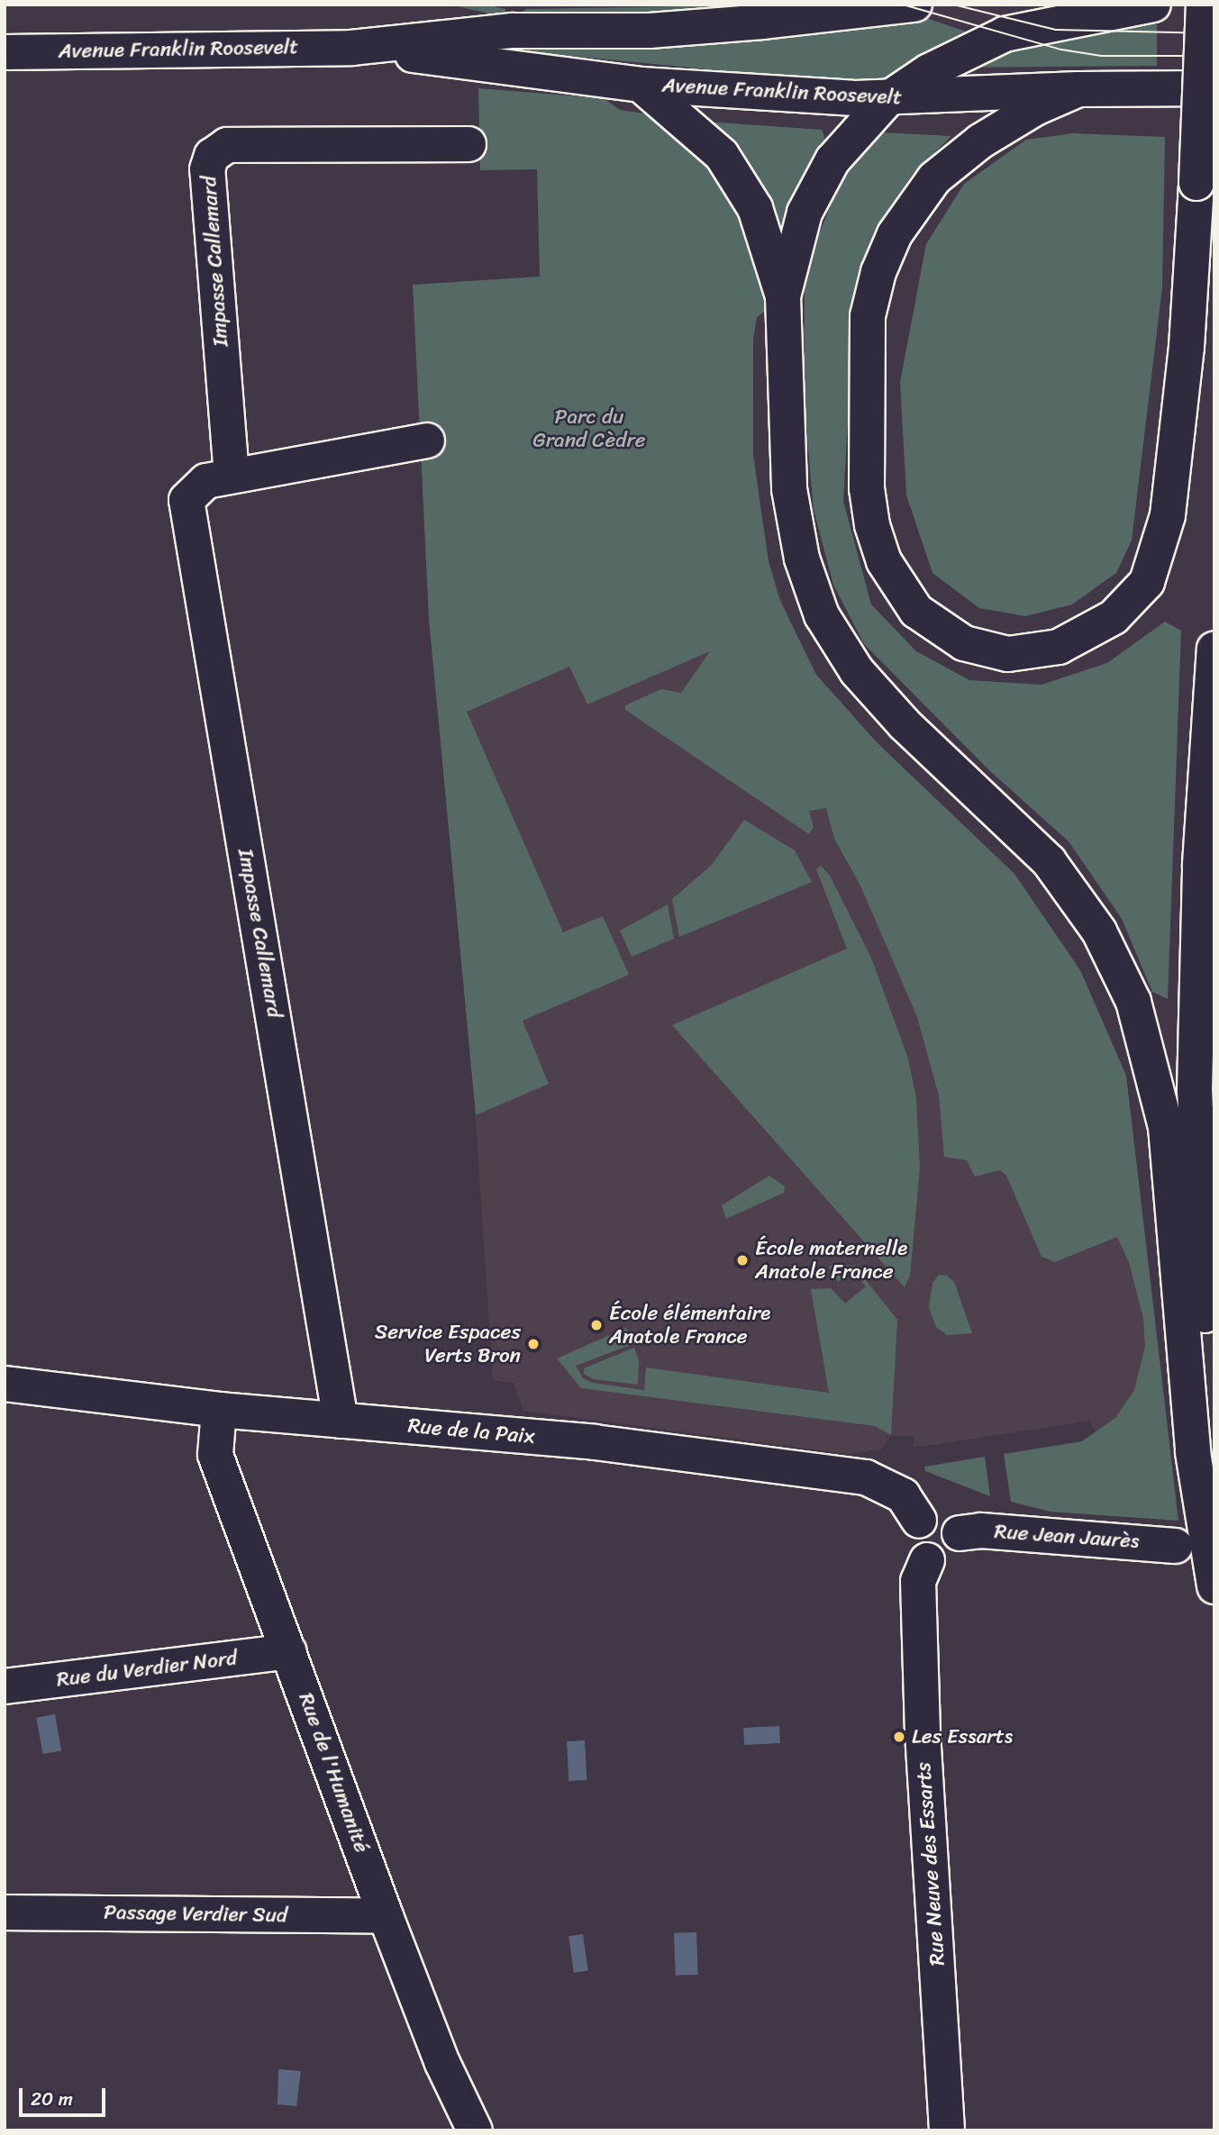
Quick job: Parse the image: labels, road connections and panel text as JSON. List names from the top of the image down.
{
  "streets": {
    "main road": [
      "Avenue Franklin Roosevelt",
      "Impasse Callemard",
      "Rue de la Paix",
      "Rue Jean Jaurès",
      "Rue du Verdier Nord",
      "Rue de l'Humanité",
      "Rue Neuve des Essarts",
      "Passage Verdier Sud"
    ]
  },
  "crossings": [
    ["Impasse Callemard", "Rue de la Paix"],
    ["Rue de la Paix", "Rue Jean Jaurès"],
    ["Rue de la Paix", "Rue de l'Humanité"],
    ["Rue de la Paix", "Rue Neuve des Essarts"],
    ["Rue Jean Jaurès", "Rue Neuve des Essarts"],
    ["Rue du Verdier Nord", "Rue de l'Humanité"],
    ["Rue de l'Humanité", "Passage Verdier Sud"]
  ],
  "parks": ["Parc du Grand Cèdre"],
  "places": [
    "École maternelle Anatole France",
    "École élémentaire Anatole France",
    "Service Espaces Verts Bron",
    "Les Essarts"
  ],
  "scale_bar": "20 m"
}
